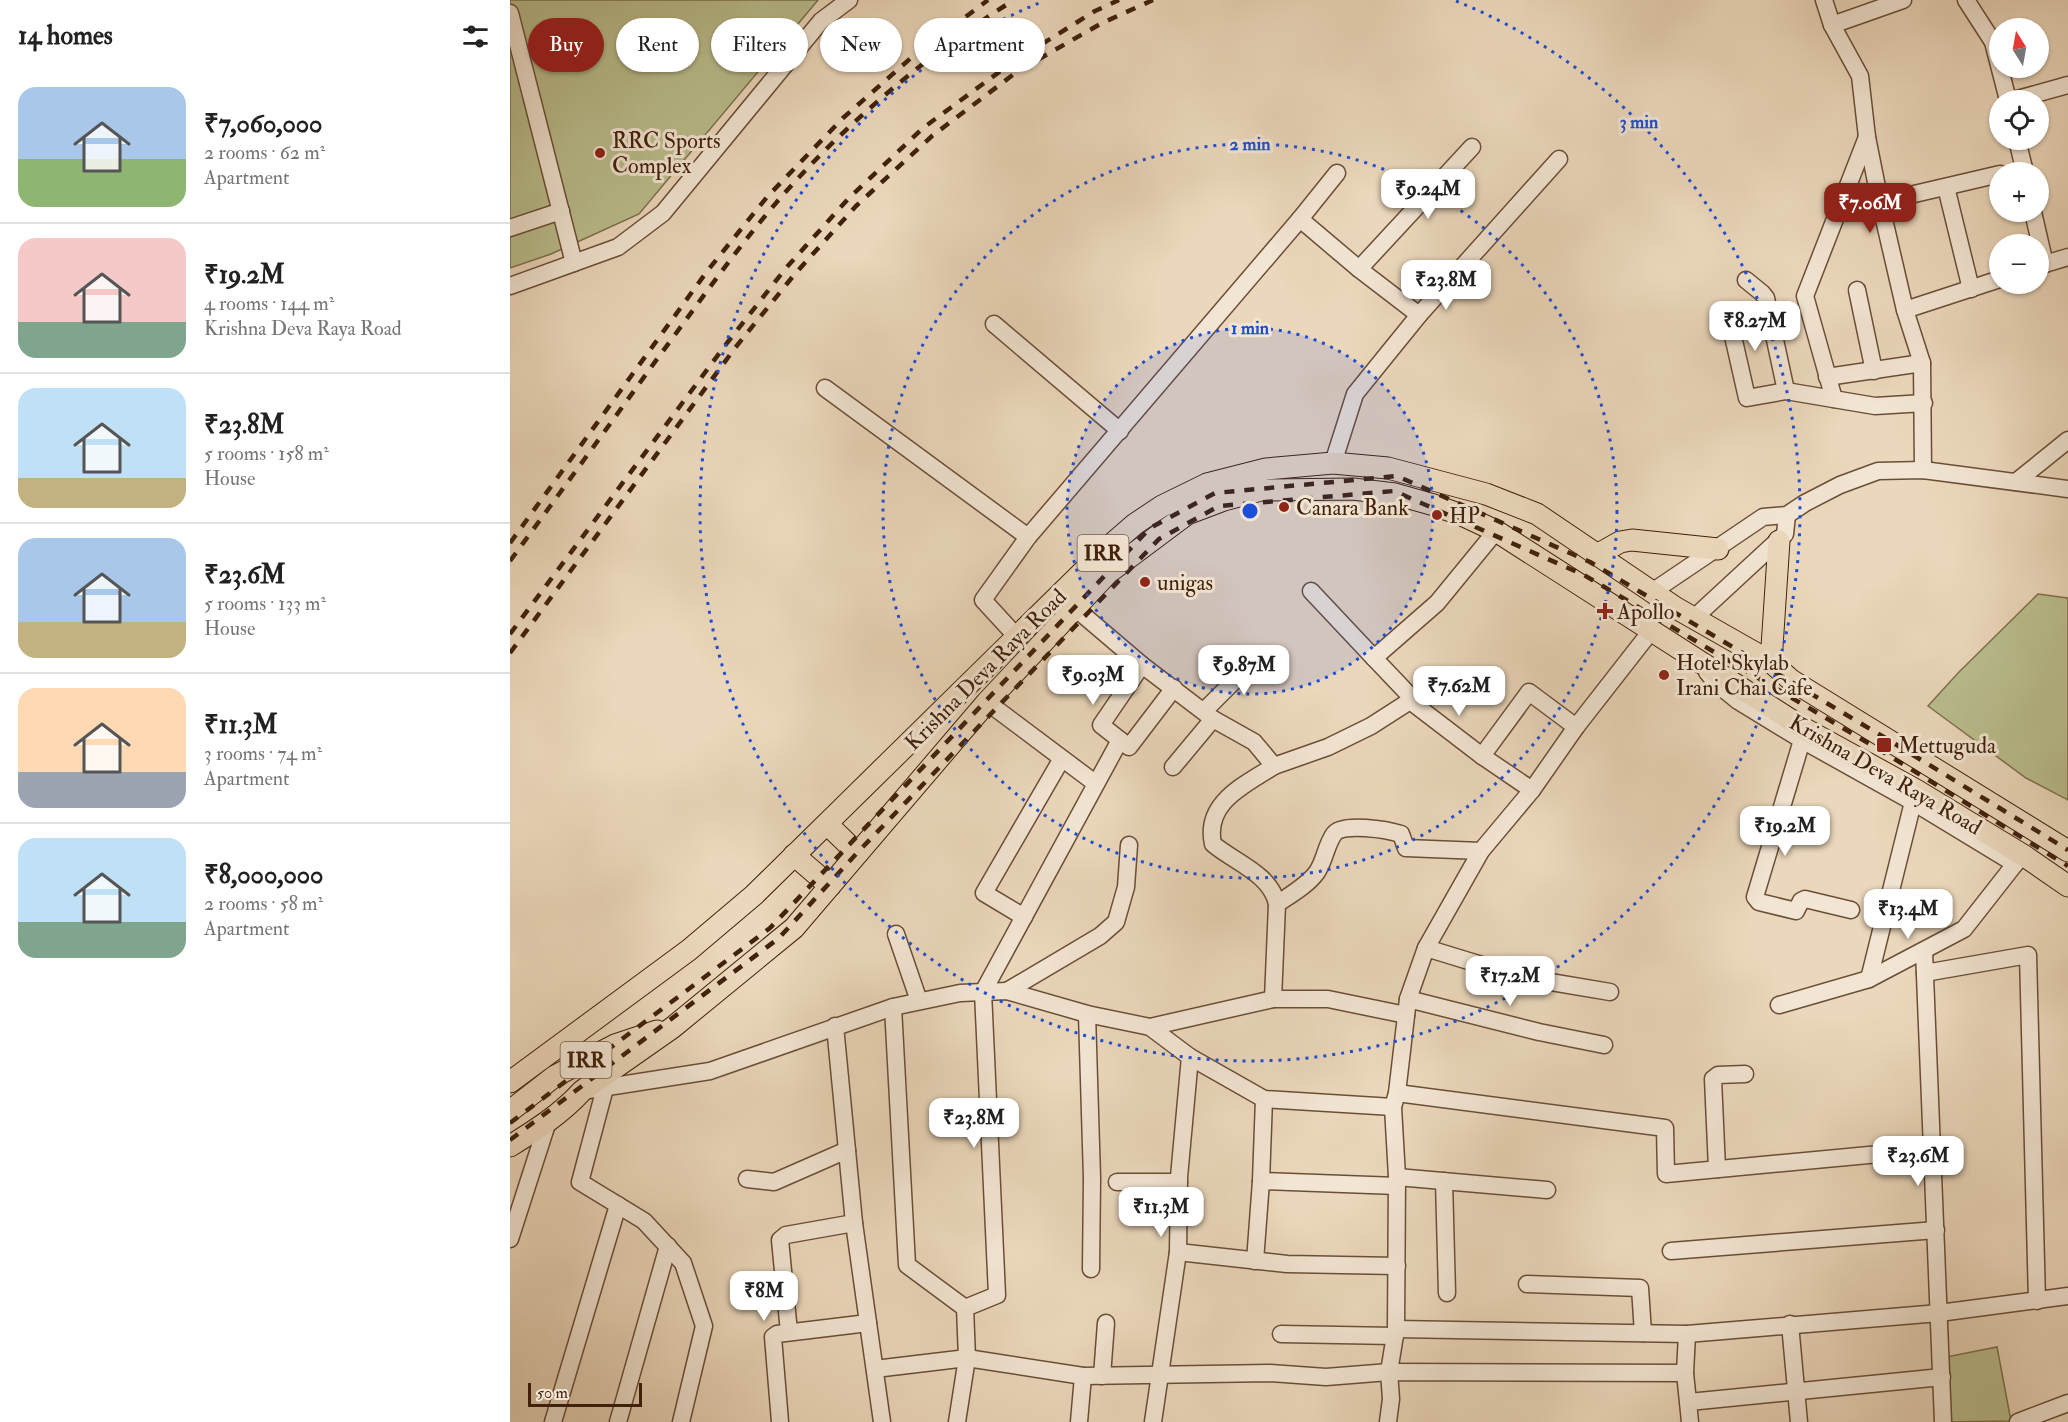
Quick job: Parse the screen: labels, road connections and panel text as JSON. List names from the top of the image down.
{
  "streets": {
    "main road": ["IRR", "Krishna Deva Raya Road"]
  },
  "places": {
    "other": [
      "RRC Sports Complex",
      "Canara Bank",
      "HP",
      "unigas",
      "Hotel Skylab Irani Chai Cafe"
    ],
    "health": ["Apollo"],
    "transit": ["Mettuguda"]
  },
  "scale_bar": "50 m",
  "north": "top",
  "page": {
    "heading": "14 homes",
    "map_buttons": ["+", "−"],
    "chip": [
      "Buy",
      "Rent",
      "Filters",
      "New",
      "Apartment"
    ],
    "list": [
      {
        "name": "₹7,060,000",
        "note": "2 rooms · 62 m² · Apartment"
      },
      {
        "name": "₹19.2M",
        "note": "4 rooms · 144 m² · Krishna Deva Raya Road"
      },
      {
        "name": "₹23.8M",
        "note": "5 rooms · 158 m² · House"
      },
      {
        "name": "₹23.6M",
        "note": "5 rooms · 133 m² · House"
      },
      {
        "name": "₹11.3M",
        "note": "3 rooms · 74 m² · Apartment"
      },
      {
        "name": "₹8,000,000",
        "note": "2 rooms · 58 m² · Apartment"
      }
    ],
    "price": [
      "₹9.24M",
      "₹7.06M",
      "₹23.8M",
      "₹8.27M",
      "₹9.87M",
      "₹9.03M",
      "₹7.62M",
      "₹19.2M",
      "₹13.4M",
      "₹17.2M",
      "₹23.8M",
      "₹23.6M",
      "₹11.3M",
      "₹8M"
    ],
    "scale": "50 m"
  },
  "rings": ["3 min", "2 min", "1 min"]
}
